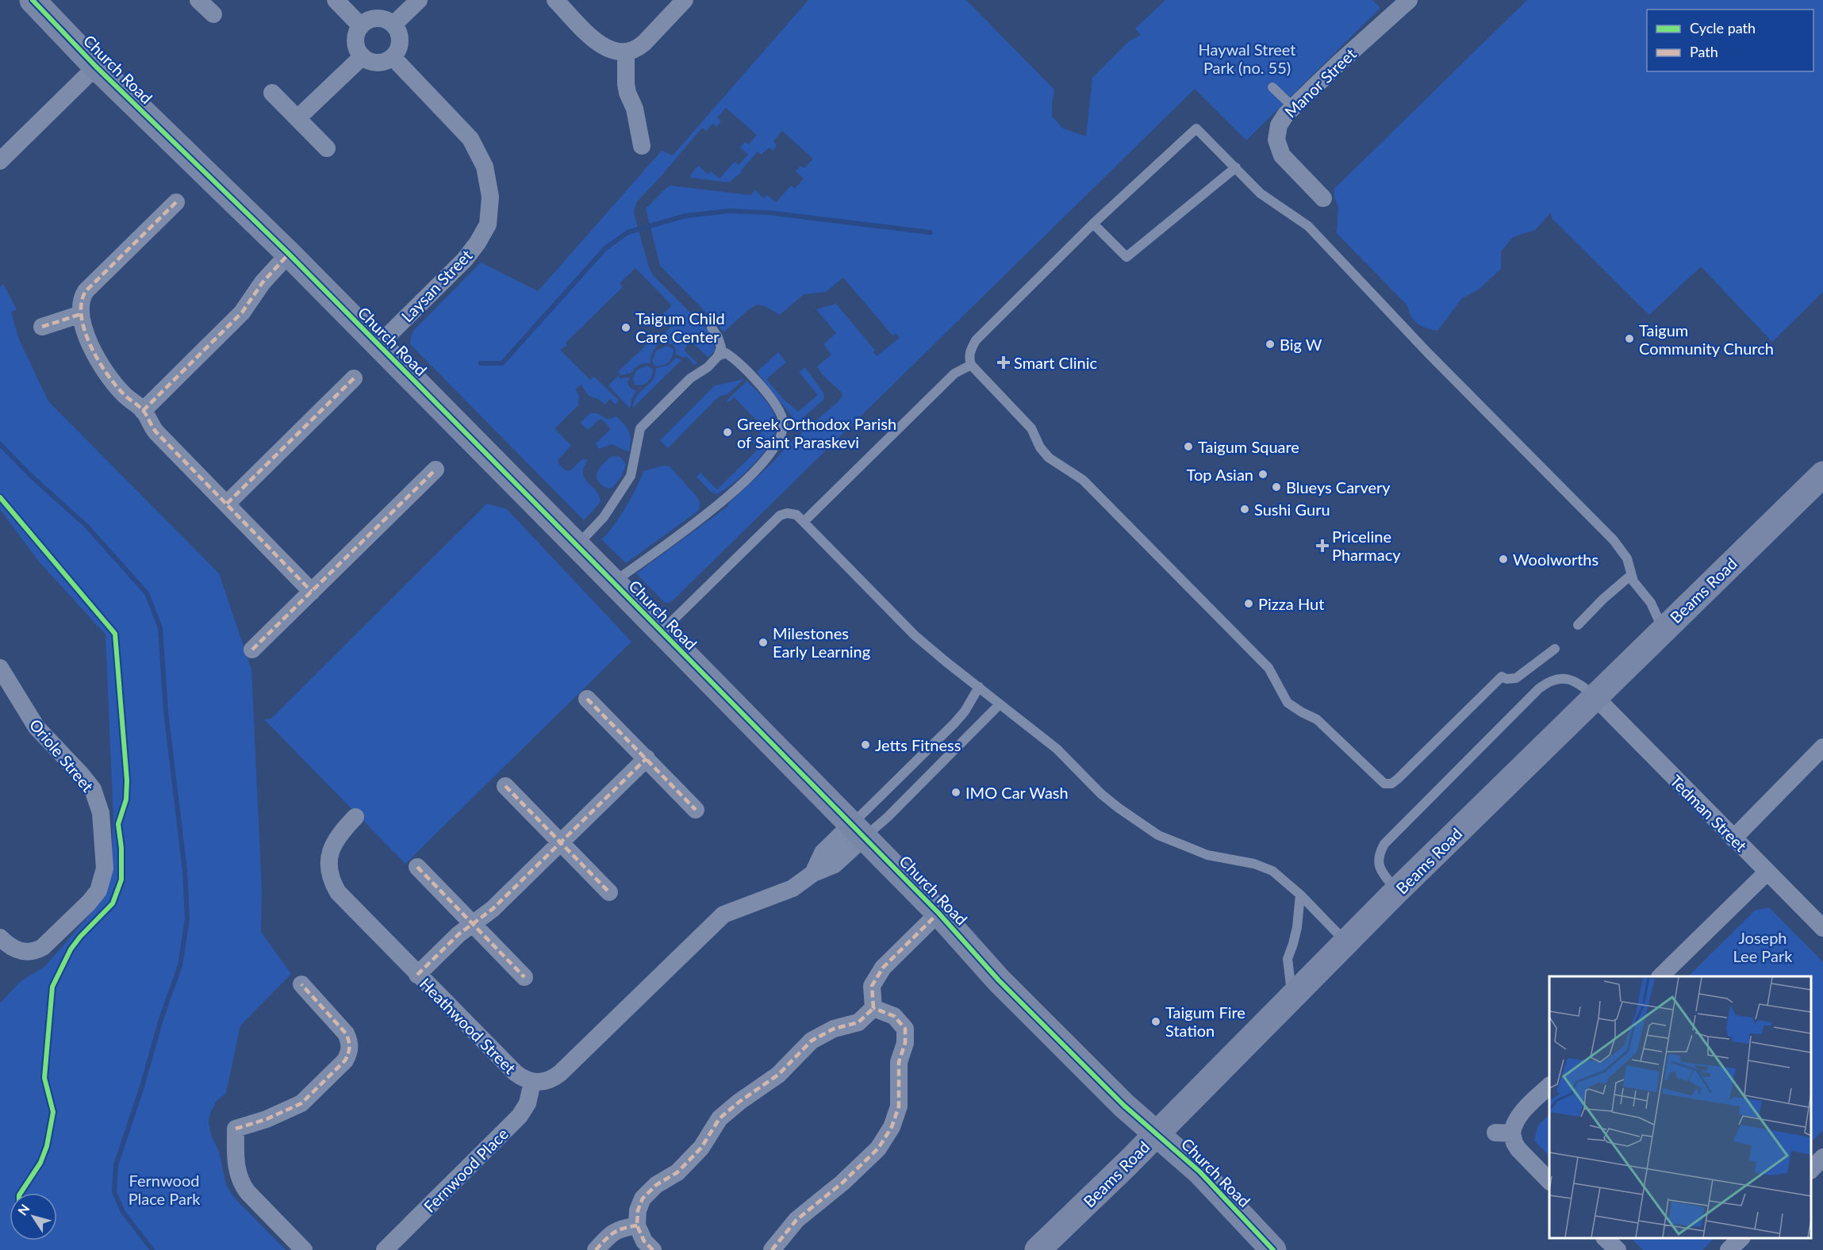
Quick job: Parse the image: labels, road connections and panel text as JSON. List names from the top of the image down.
{
  "streets": {
    "street": [
      "Church Road",
      "Manor Street",
      "Laysan Street",
      "Beams Road",
      "Oriole Street",
      "Tedman Street",
      "Heathwood Street",
      "Fernwood Place"
    ]
  },
  "crossings": [
    ["Church Road", "Laysan Street"],
    ["Church Road", "Beams Road"],
    ["Church Road", "Heathwood Street"],
    ["Beams Road", "Tedman Street"],
    ["Heathwood Street", "Fernwood Place"]
  ],
  "parks": ["Haywal Street Park (no. 55)", "Joseph Lee Park", "Fernwood Place Park"],
  "places": {
    "other": [
      "Taigum Child Care Center",
      "Taigum Community Church",
      "Big W",
      "Greek Orthodox Parish of Saint Paraskevi",
      "Taigum Square",
      "Top Asian",
      "Blueys Carvery",
      "Sushi Guru",
      "Woolworths",
      "Pizza Hut",
      "Milestones Early Learning",
      "Jetts Fitness",
      "IMO Car Wash",
      "Taigum Fire Station"
    ],
    "health": ["Smart Clinic", "Priceline Pharmacy"]
  },
  "legend": ["Cycle path", "Path"],
  "north": "top left"
}
